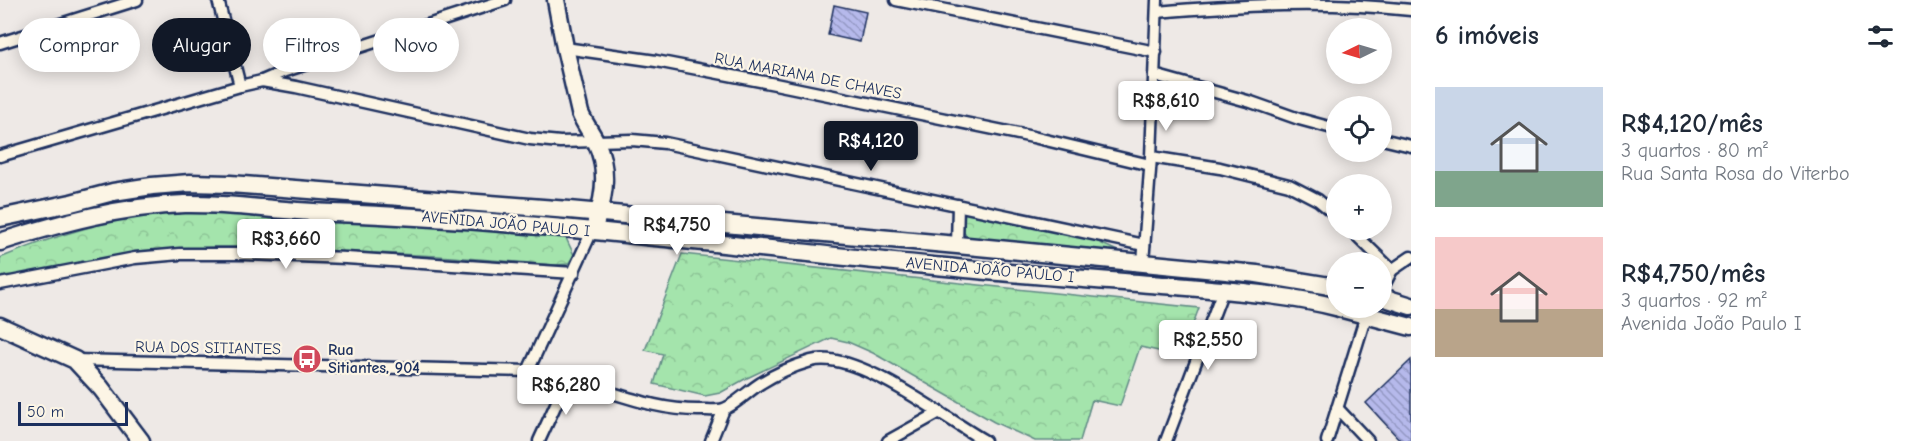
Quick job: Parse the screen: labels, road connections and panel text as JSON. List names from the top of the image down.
{
  "streets": {
    "main road": ["AVENIDA JOÃO PAULO I"],
    "street": ["RUA MARIANA DE CHAVES", "RUA DOS SITIANTES"]
  },
  "places": {
    "bus stop": ["Rua Sitiantes, 904"]
  },
  "scale_bar": "50 m",
  "north": "left",
  "page": {
    "heading": "6 imóveis",
    "map_buttons": ["+", "−"],
    "chip": [
      "Comprar",
      "Alugar",
      "Filtros",
      "Novo"
    ],
    "list": [
      {
        "name": "R$4,120/mês",
        "note": "3 quartos · 80 m² · Rua Santa Rosa do Viterbo"
      },
      {
        "name": "R$4,750/mês",
        "note": "3 quartos · 92 m² · Avenida João Paulo I"
      }
    ],
    "price": [
      "R$8,610",
      "R$4,120",
      "R$4,750",
      "R$3,660",
      "R$2,550",
      "R$6,280"
    ],
    "scale": "50 m"
  }
}
